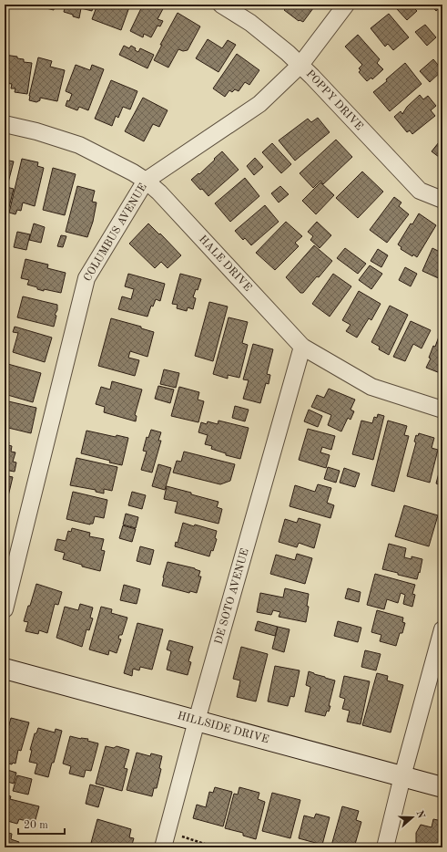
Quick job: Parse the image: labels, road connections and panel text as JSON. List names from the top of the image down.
{
  "streets": {
    "main road": ["HILLSIDE DRIVE"],
    "street": [
      "POPPY DRIVE",
      "COLUMBUS AVENUE",
      "HALE DRIVE",
      "DE SOTO AVENUE"
    ]
  },
  "crossings": [
    ["POPPY DRIVE", "COLUMBUS AVENUE"],
    ["COLUMBUS AVENUE", "HALE DRIVE"],
    ["HALE DRIVE", "DE SOTO AVENUE"],
    ["DE SOTO AVENUE", "HILLSIDE DRIVE"]
  ],
  "scale_bar": "20 m",
  "north": "right"
}
